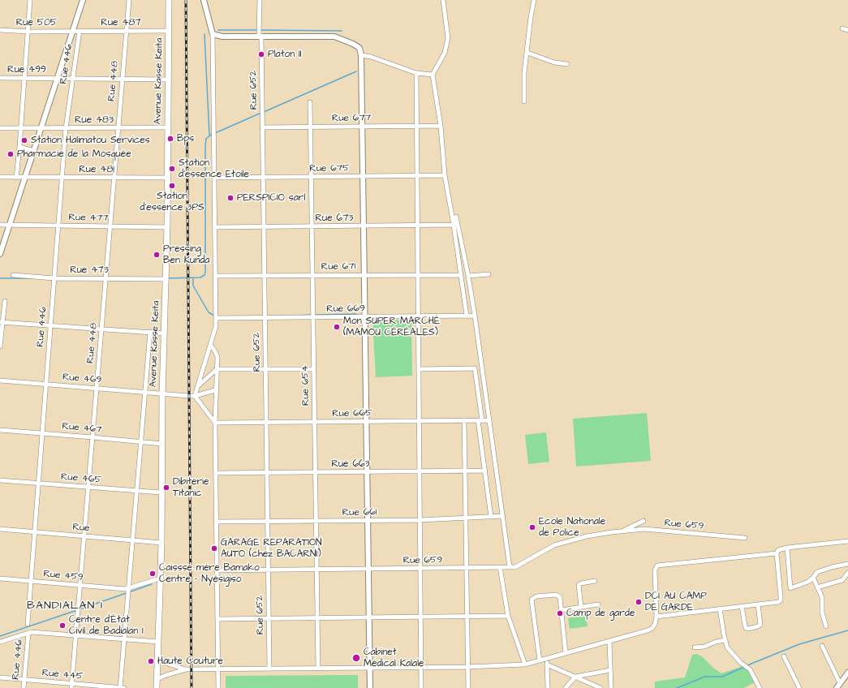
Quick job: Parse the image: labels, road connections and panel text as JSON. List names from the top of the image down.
{
  "streets": {
    "main road": ["Avenue Kasse Keita"],
    "street": [
      "Rue 505",
      "Rue 487",
      "Rue 446",
      "Rue 499",
      "Rue 448",
      "Rue 652",
      "Rue 677",
      "Rue 483",
      "Rue 675",
      "Rue 481",
      "Rue 477",
      "Rue 673",
      "Rue 671",
      "Rue 473",
      "Rue 669",
      "Rue 469",
      "Rue 654",
      "Rue 665",
      "Rue 467",
      "Rue 663",
      "Rue 465",
      "Rue 661",
      "Rue 659",
      "Rue",
      "Rue 459",
      "Rue 445"
    ]
  },
  "crossings": [
    ["Rue 505", "Rue 487"],
    ["Rue 487", "Rue 446"],
    ["Rue 487", "Rue 448"],
    ["Rue 487", "Avenue Kasse Keita"],
    ["Rue 446", "Rue 499"],
    ["Rue 446", "Rue 483"],
    ["Rue 446", "Rue 481"],
    ["Rue 446", "Rue 477"],
    ["Rue 446", "Rue 473"],
    ["Rue 446", "Rue 469"],
    ["Rue 446", "Rue 467"],
    ["Rue 446", "Rue 465"],
    ["Rue 446", "Rue"],
    ["Rue 446", "Rue 459"],
    ["Rue 446", "Rue 445"],
    ["Rue 499", "Rue 448"],
    ["Rue 499", "Avenue Kasse Keita"],
    ["Rue 448", "Rue 483"],
    ["Rue 448", "Rue 481"],
    ["Rue 448", "Rue 477"],
    ["Rue 448", "Rue 473"],
    ["Rue 448", "Rue 469"],
    ["Rue 448", "Rue 467"],
    ["Rue 448", "Rue 465"],
    ["Rue 448", "Rue"],
    ["Rue 448", "Rue 459"],
    ["Rue 448", "Rue 445"],
    ["Avenue Kasse Keita", "Rue 483"],
    ["Avenue Kasse Keita", "Rue 481"],
    ["Avenue Kasse Keita", "Rue 477"],
    ["Avenue Kasse Keita", "Rue 473"],
    ["Avenue Kasse Keita", "Rue 469"],
    ["Avenue Kasse Keita", "Rue 467"],
    ["Avenue Kasse Keita", "Rue 465"],
    ["Avenue Kasse Keita", "Rue"],
    ["Rue 652", "Rue 677"],
    ["Rue 652", "Rue 675"],
    ["Rue 652", "Rue 673"],
    ["Rue 652", "Rue 671"],
    ["Rue 652", "Rue 669"],
    ["Rue 652", "Rue 665"],
    ["Rue 652", "Rue 663"],
    ["Rue 652", "Rue 661"],
    ["Rue 652", "Rue 659"],
    ["Rue 677", "Rue 654"],
    ["Rue 675", "Rue 654"],
    ["Rue 673", "Rue 654"],
    ["Rue 671", "Rue 654"],
    ["Rue 669", "Rue 654"],
    ["Rue 654", "Rue 665"],
    ["Rue 654", "Rue 663"],
    ["Rue 654", "Rue 661"],
    ["Rue 654", "Rue 659"]
  ],
  "districts": ["BANDIALAN I"],
  "places": [
    "Platon II",
    "Bps",
    "Station Halimatou Services",
    "Pharmacie de la Mosquée",
    "Station d'essence Etoile",
    "Station d'essence 3PS",
    "PERSPICIO sarl",
    "Pressing Ben Kunda",
    "Mon SUPER MARCHÉ (MAMOU CÉRÉALES)",
    "Dibiterie Titanic",
    "Ecole Nationale de Police",
    "GARAGE REPARATION AUTO (chez BACARNI)",
    "Caissse mère Bamako Centre - Nyèsigiso",
    "DCI AU CAMP DE GARDE",
    "Camp de garde",
    "Centre d'État Civil de Badialan I",
    "Cabinet Médical Kalale",
    "Haute Couture"
  ]
}
